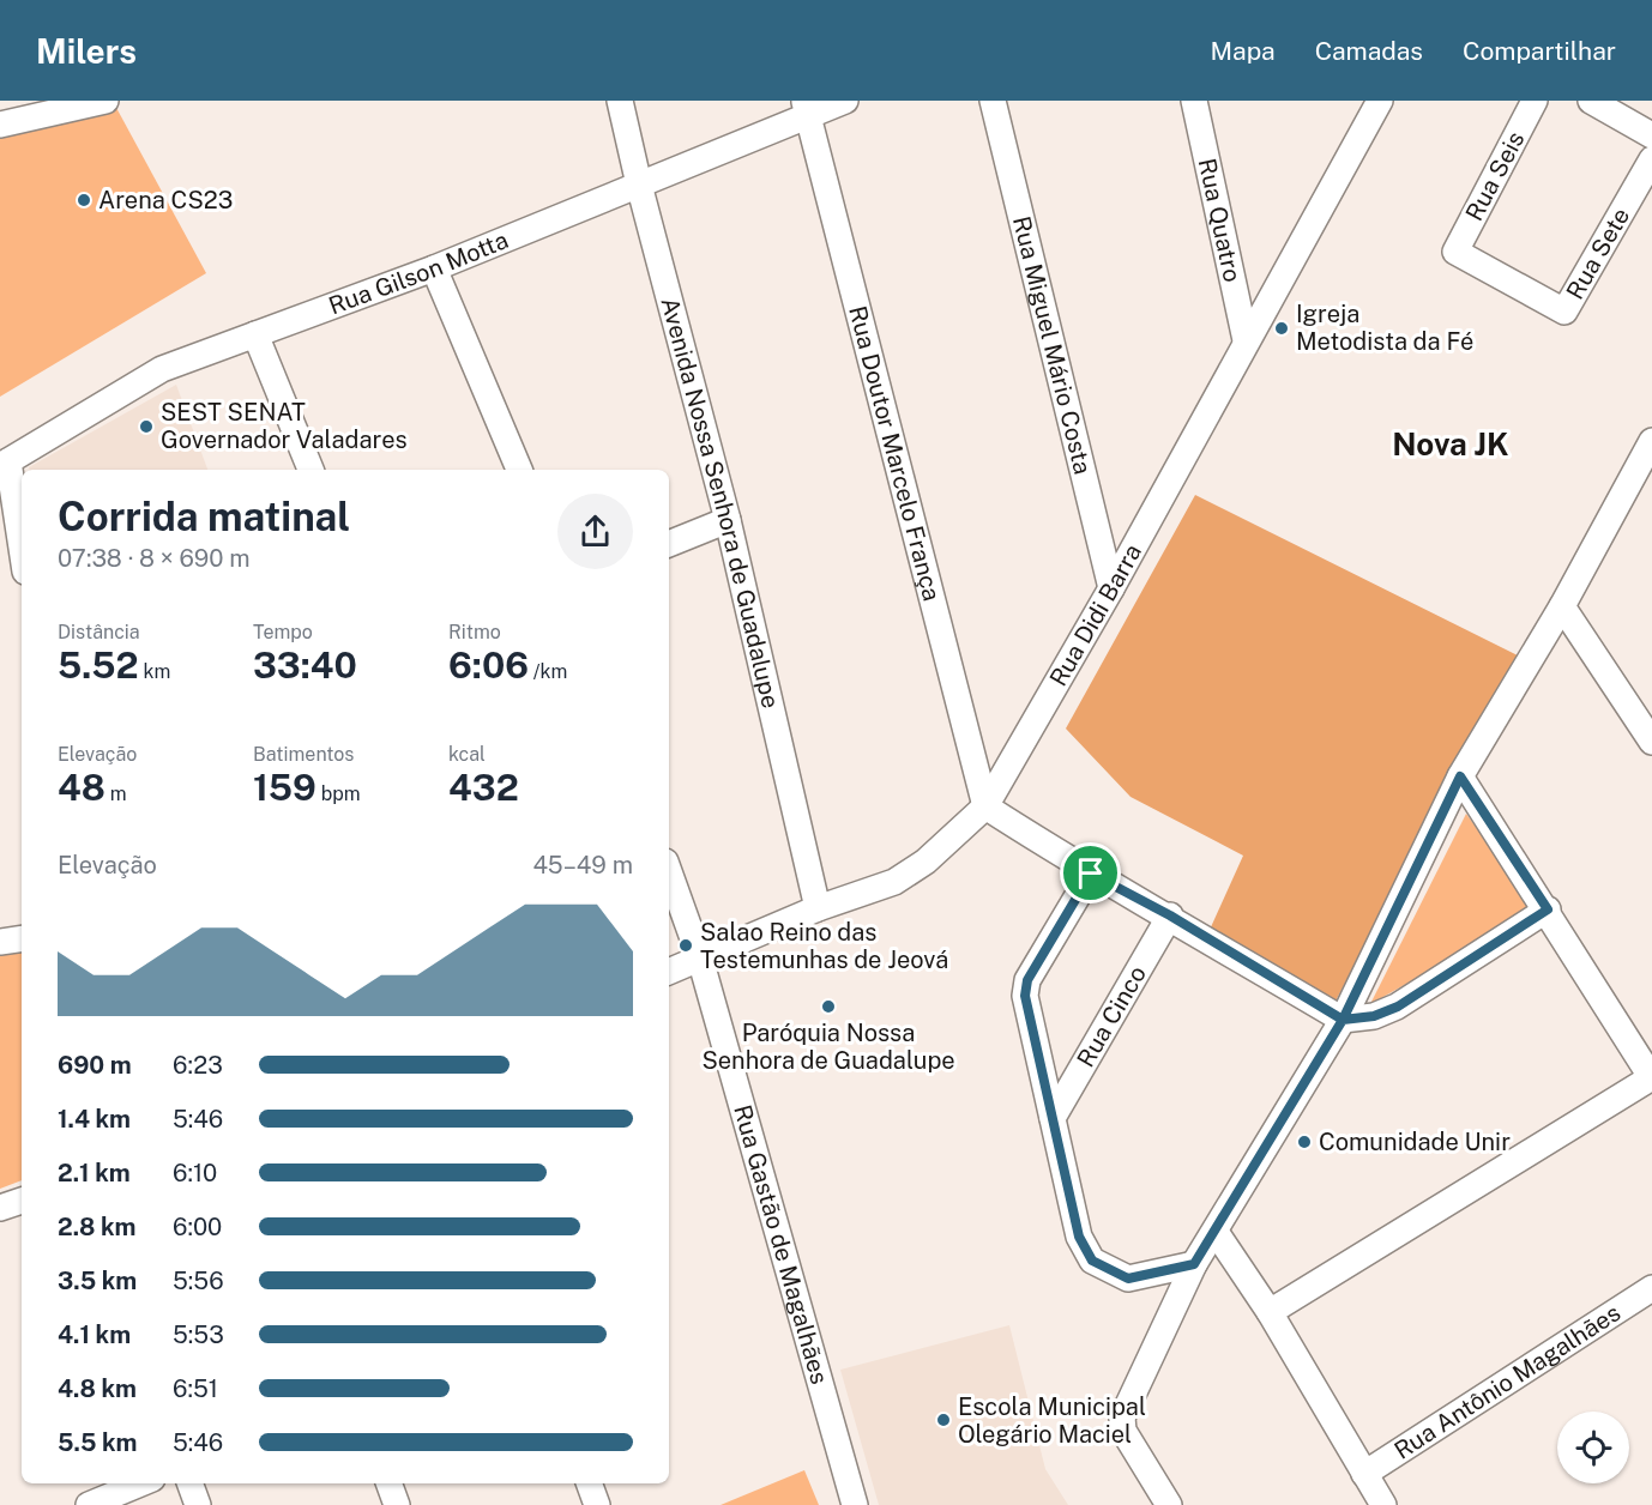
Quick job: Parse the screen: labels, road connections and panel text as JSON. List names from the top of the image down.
{
  "streets": {
    "street": [
      "Rua Seis",
      "Rua Quatro",
      "Rua Sete",
      "Rua Gilson Motta",
      "Rua Miguel Mário Costa",
      "Rua Doutor Marcelo França",
      "Avenida Nossa Senhora de Guadalupe",
      "Rua Didi Barra",
      "Rua Cinco",
      "Rua Gastão de Magalhães",
      "Rua Antônio Magalhães"
    ]
  },
  "crossings": [
    ["Rua Seis", "Rua Sete"],
    ["Rua Quatro", "Rua Didi Barra"],
    ["Rua Gilson Motta", "Rua Doutor Marcelo França"],
    ["Rua Gilson Motta", "Avenida Nossa Senhora de Guadalupe"],
    ["Rua Miguel Mário Costa", "Rua Didi Barra"],
    ["Rua Doutor Marcelo França", "Rua Didi Barra"],
    ["Avenida Nossa Senhora de Guadalupe", "Rua Didi Barra"],
    ["Rua Didi Barra", "Rua Gastão de Magalhães"]
  ],
  "districts": ["Nova JK"],
  "places": [
    "Arena CS23",
    "Igreja Metodista da Fé",
    "SEST SENAT Governador Valadares",
    "Salao Reino das Testemunhas de Jeová",
    "Paróquia Nossa Senhora de Guadalupe",
    "Comunidade Unir",
    "Escola Municipal Olegário Maciel"
  ],
  "page": {
    "header": "Milers",
    "nav": ["Mapa", "Camadas", "Compartilhar"],
    "heading": ["Corrida matinal", "07:38 · 8 × 690 m"],
    "stats": [
      ["Distância", "5.52 km"],
      ["Tempo", "33:40"],
      ["Ritmo", "6:06 /km"],
      ["Elevação", "48 m"],
      ["Batimentos", "159 bpm"],
      ["kcal", "432"]
    ],
    "chart": ["Elevação", "45–49 m"],
    "list": [
      {
        "name": "690 m",
        "note": "6:23"
      },
      {
        "name": "1.4 km",
        "note": "5:46"
      },
      {
        "name": "2.1 km",
        "note": "6:10"
      },
      {
        "name": "2.8 km",
        "note": "6:00"
      },
      {
        "name": "3.5 km",
        "note": "5:56"
      },
      {
        "name": "4.1 km",
        "note": "5:53"
      },
      {
        "name": "4.8 km",
        "note": "6:51"
      },
      {
        "name": "5.5 km",
        "note": "5:46"
      }
    ]
  }
}
